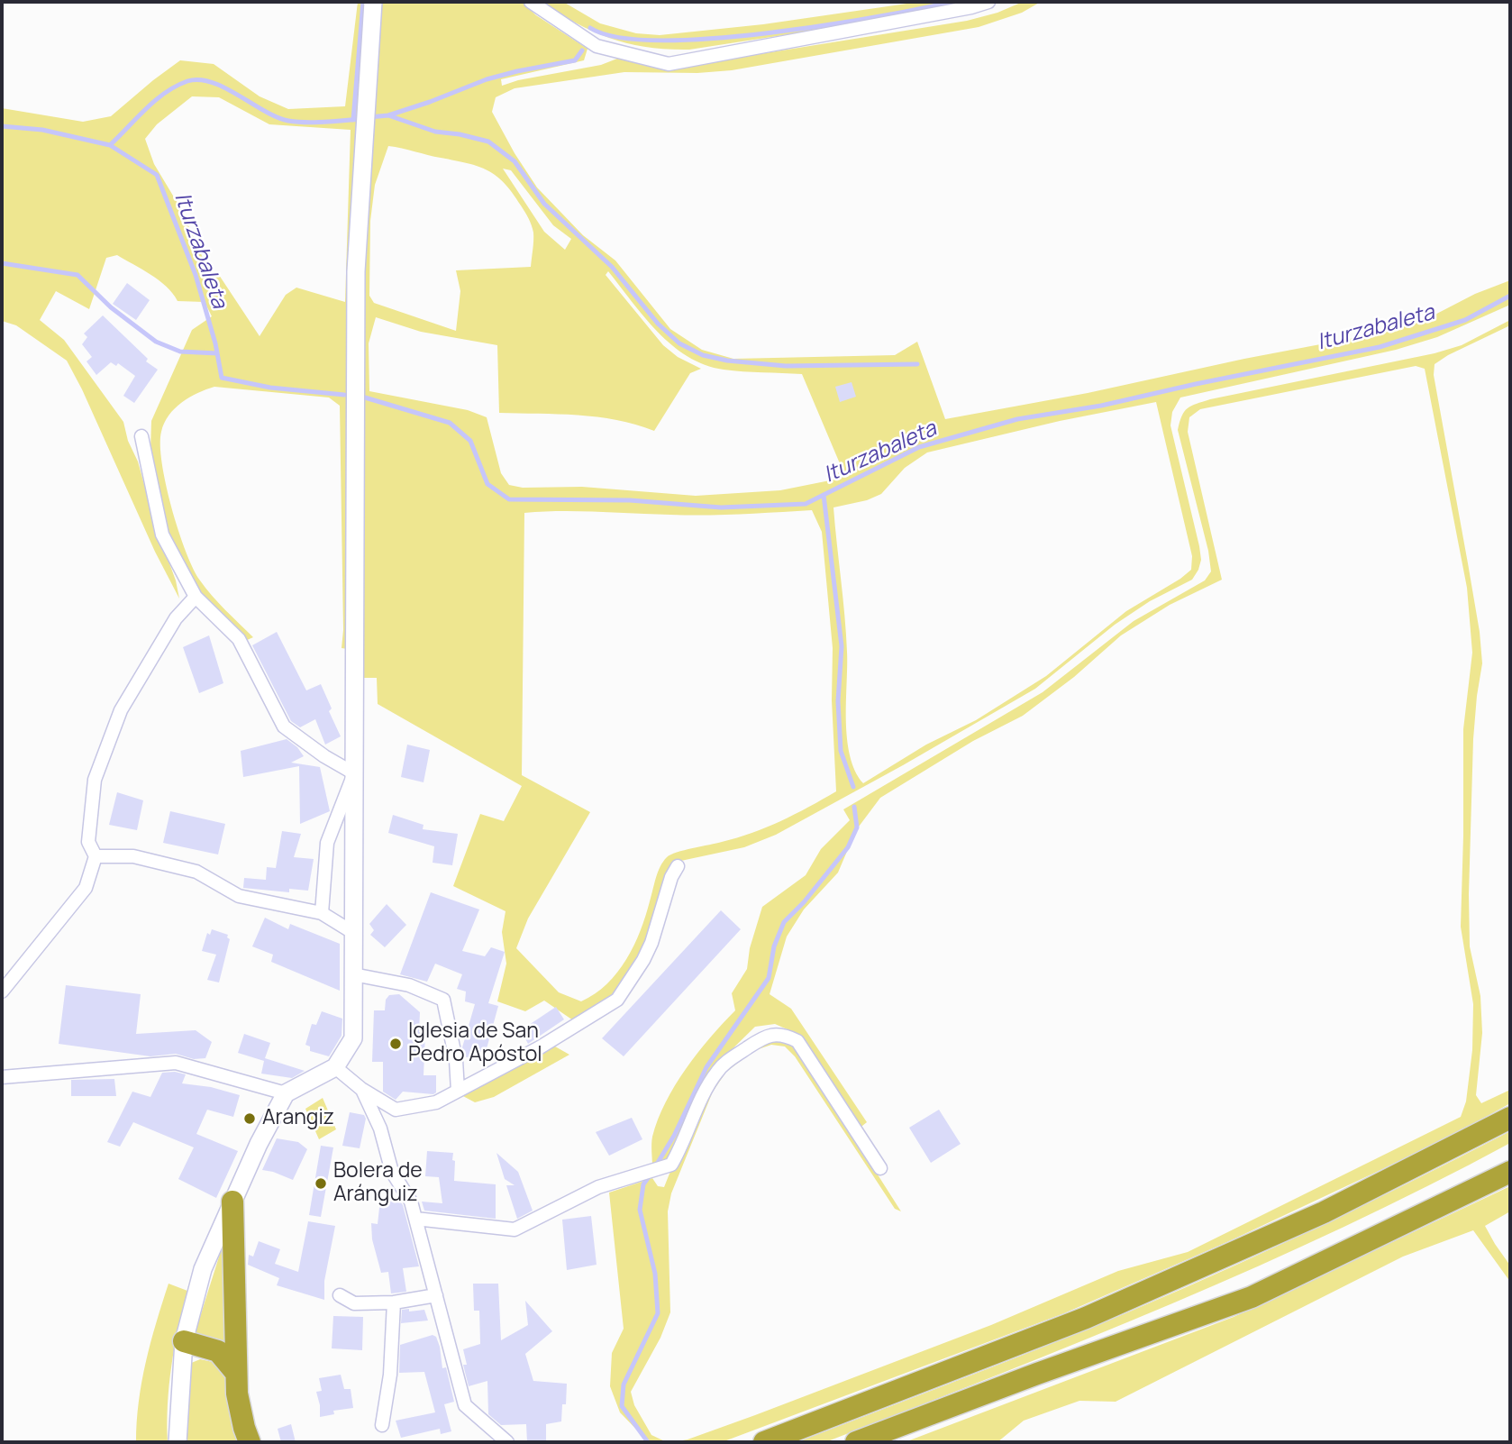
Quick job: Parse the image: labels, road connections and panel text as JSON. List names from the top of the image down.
{
  "water": ["Iturzabaleta"],
  "places": ["Iglesia de San Pedro Apóstol", "Arangiz", "Bolera de Aránguiz"]
}
